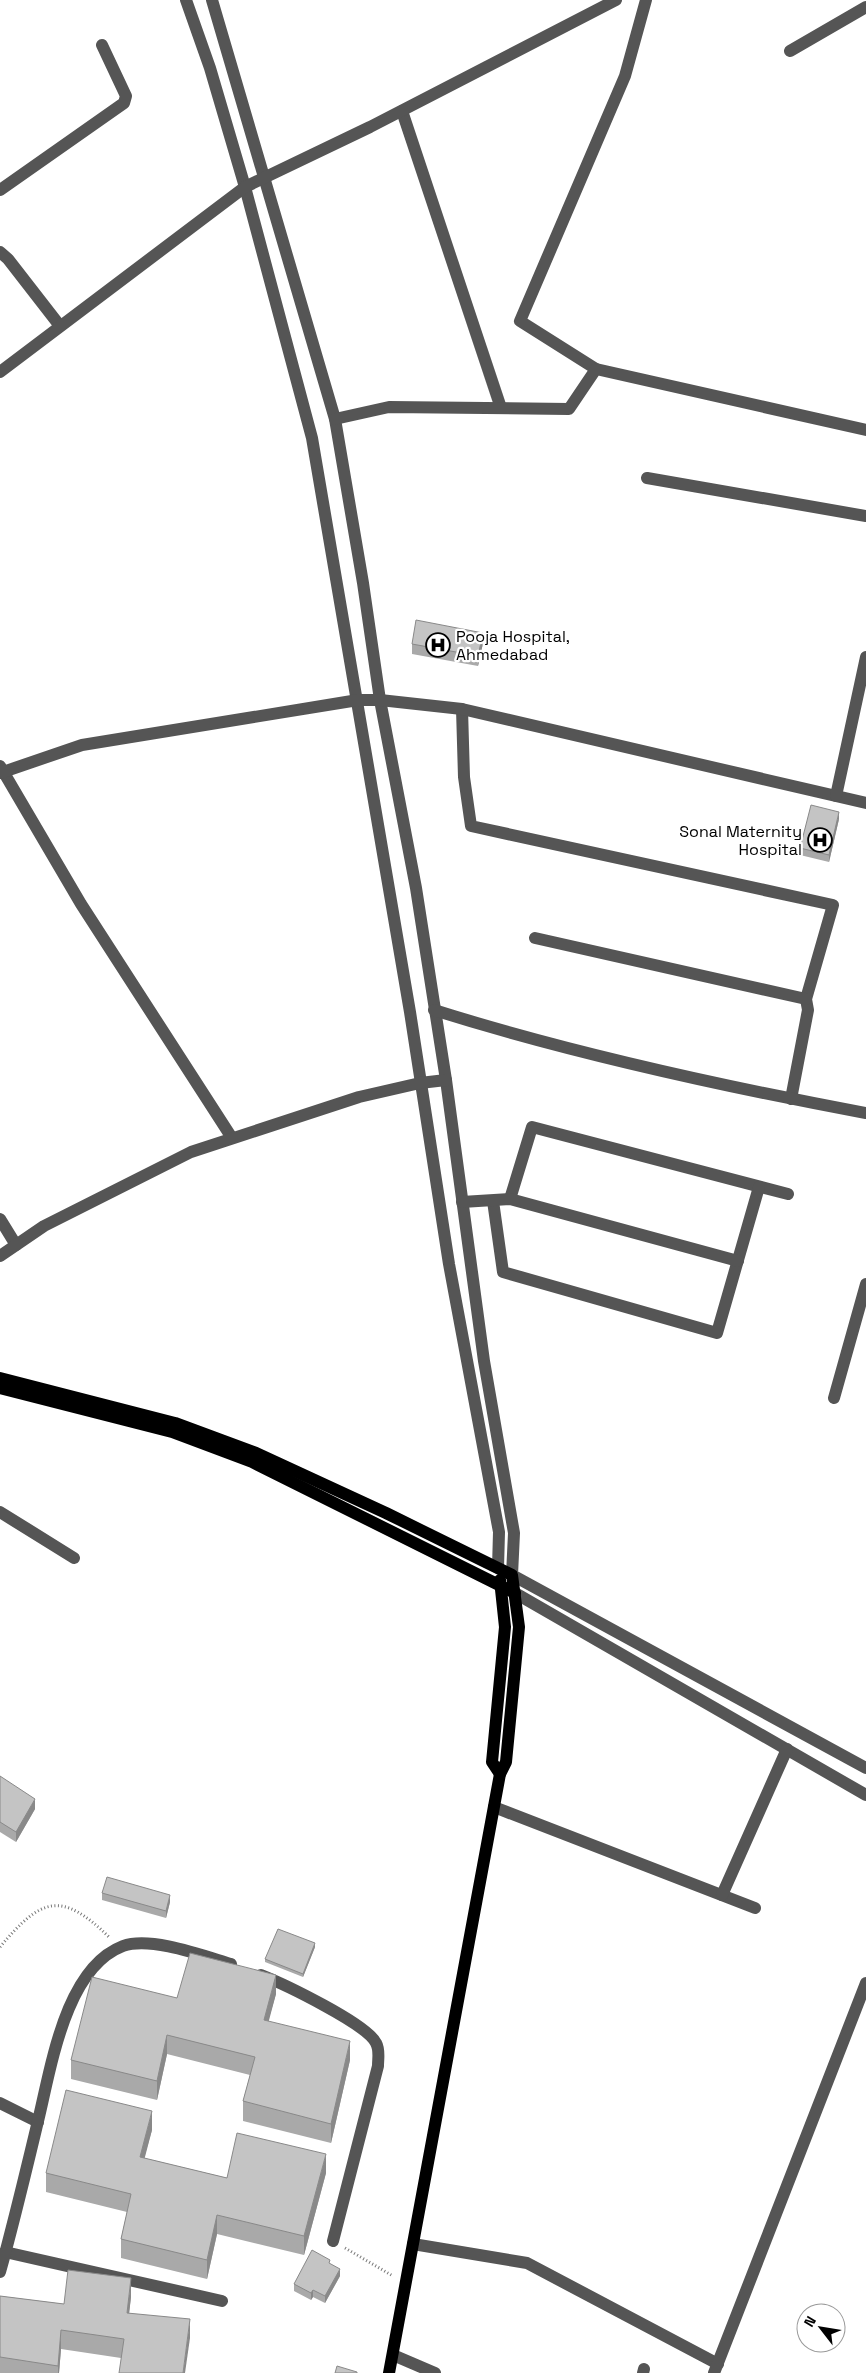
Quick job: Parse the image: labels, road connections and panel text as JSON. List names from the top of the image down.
{
  "places": {
    "hospital": ["Pooja Hospital, Ahmedabad", "Sonal Maternity Hospital"]
  },
  "north": "top left"
}
